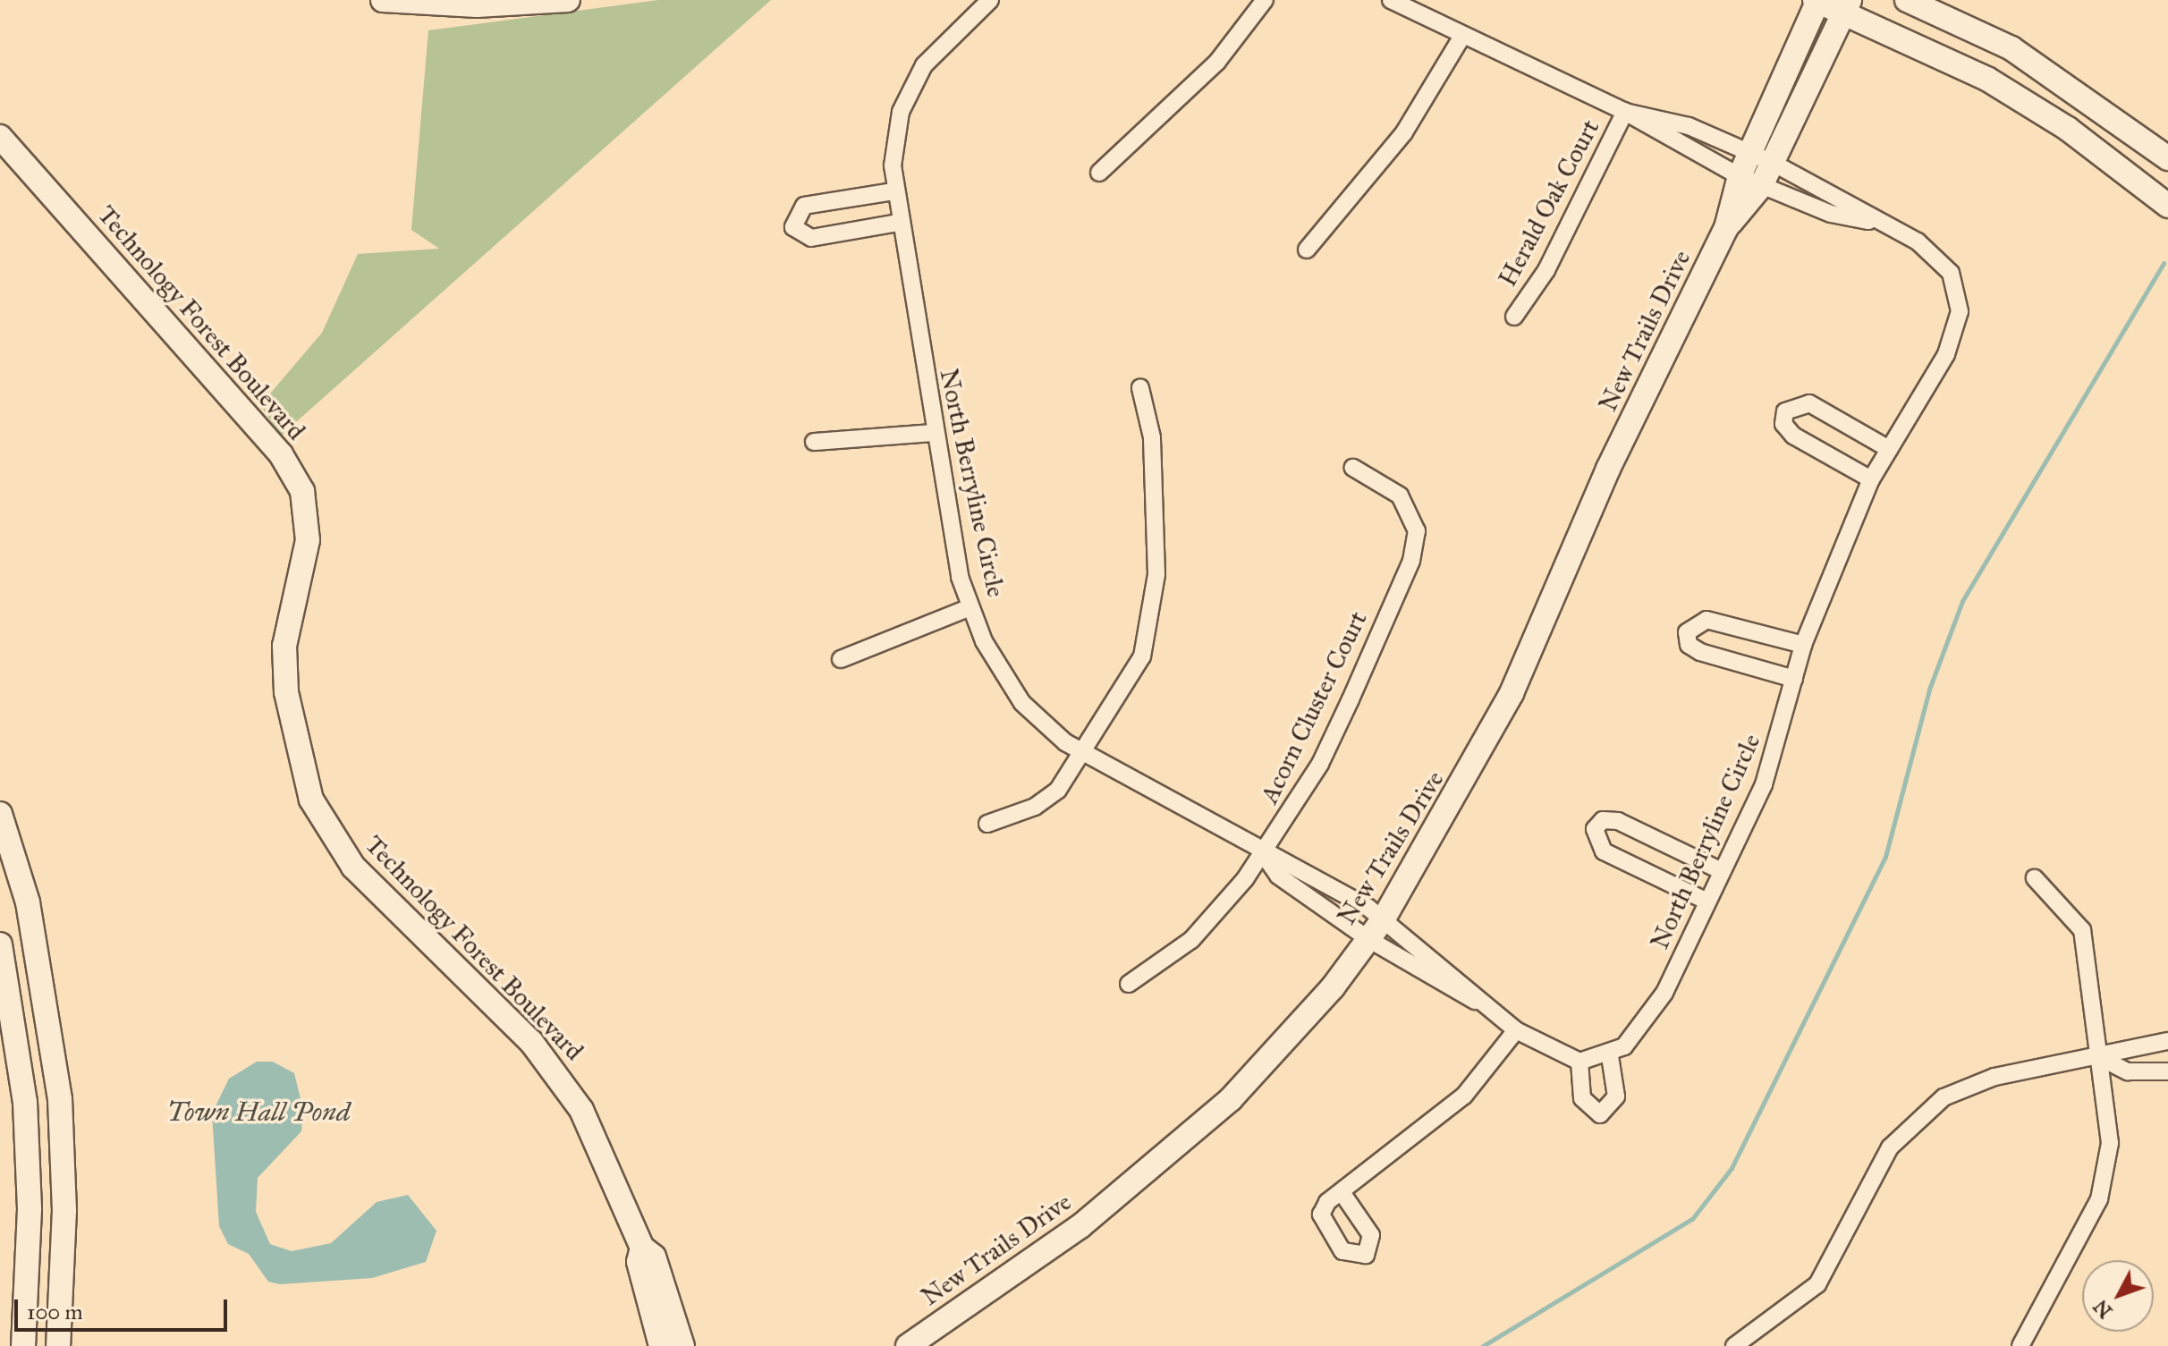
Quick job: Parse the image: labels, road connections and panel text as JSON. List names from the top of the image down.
{
  "streets": {
    "street": [
      "Herald Oak Court",
      "Technology Forest Boulevard",
      "New Trails Drive",
      "North Berryline Circle",
      "Acorn Cluster Court"
    ]
  },
  "crossings": [
    ["Herald Oak Court", "North Berryline Circle"],
    ["New Trails Drive", "North Berryline Circle"],
    ["North Berryline Circle", "Acorn Cluster Court"]
  ],
  "water": ["Town Hall Pond"],
  "scale_bar": "100 m",
  "north": "bottom left"
}
